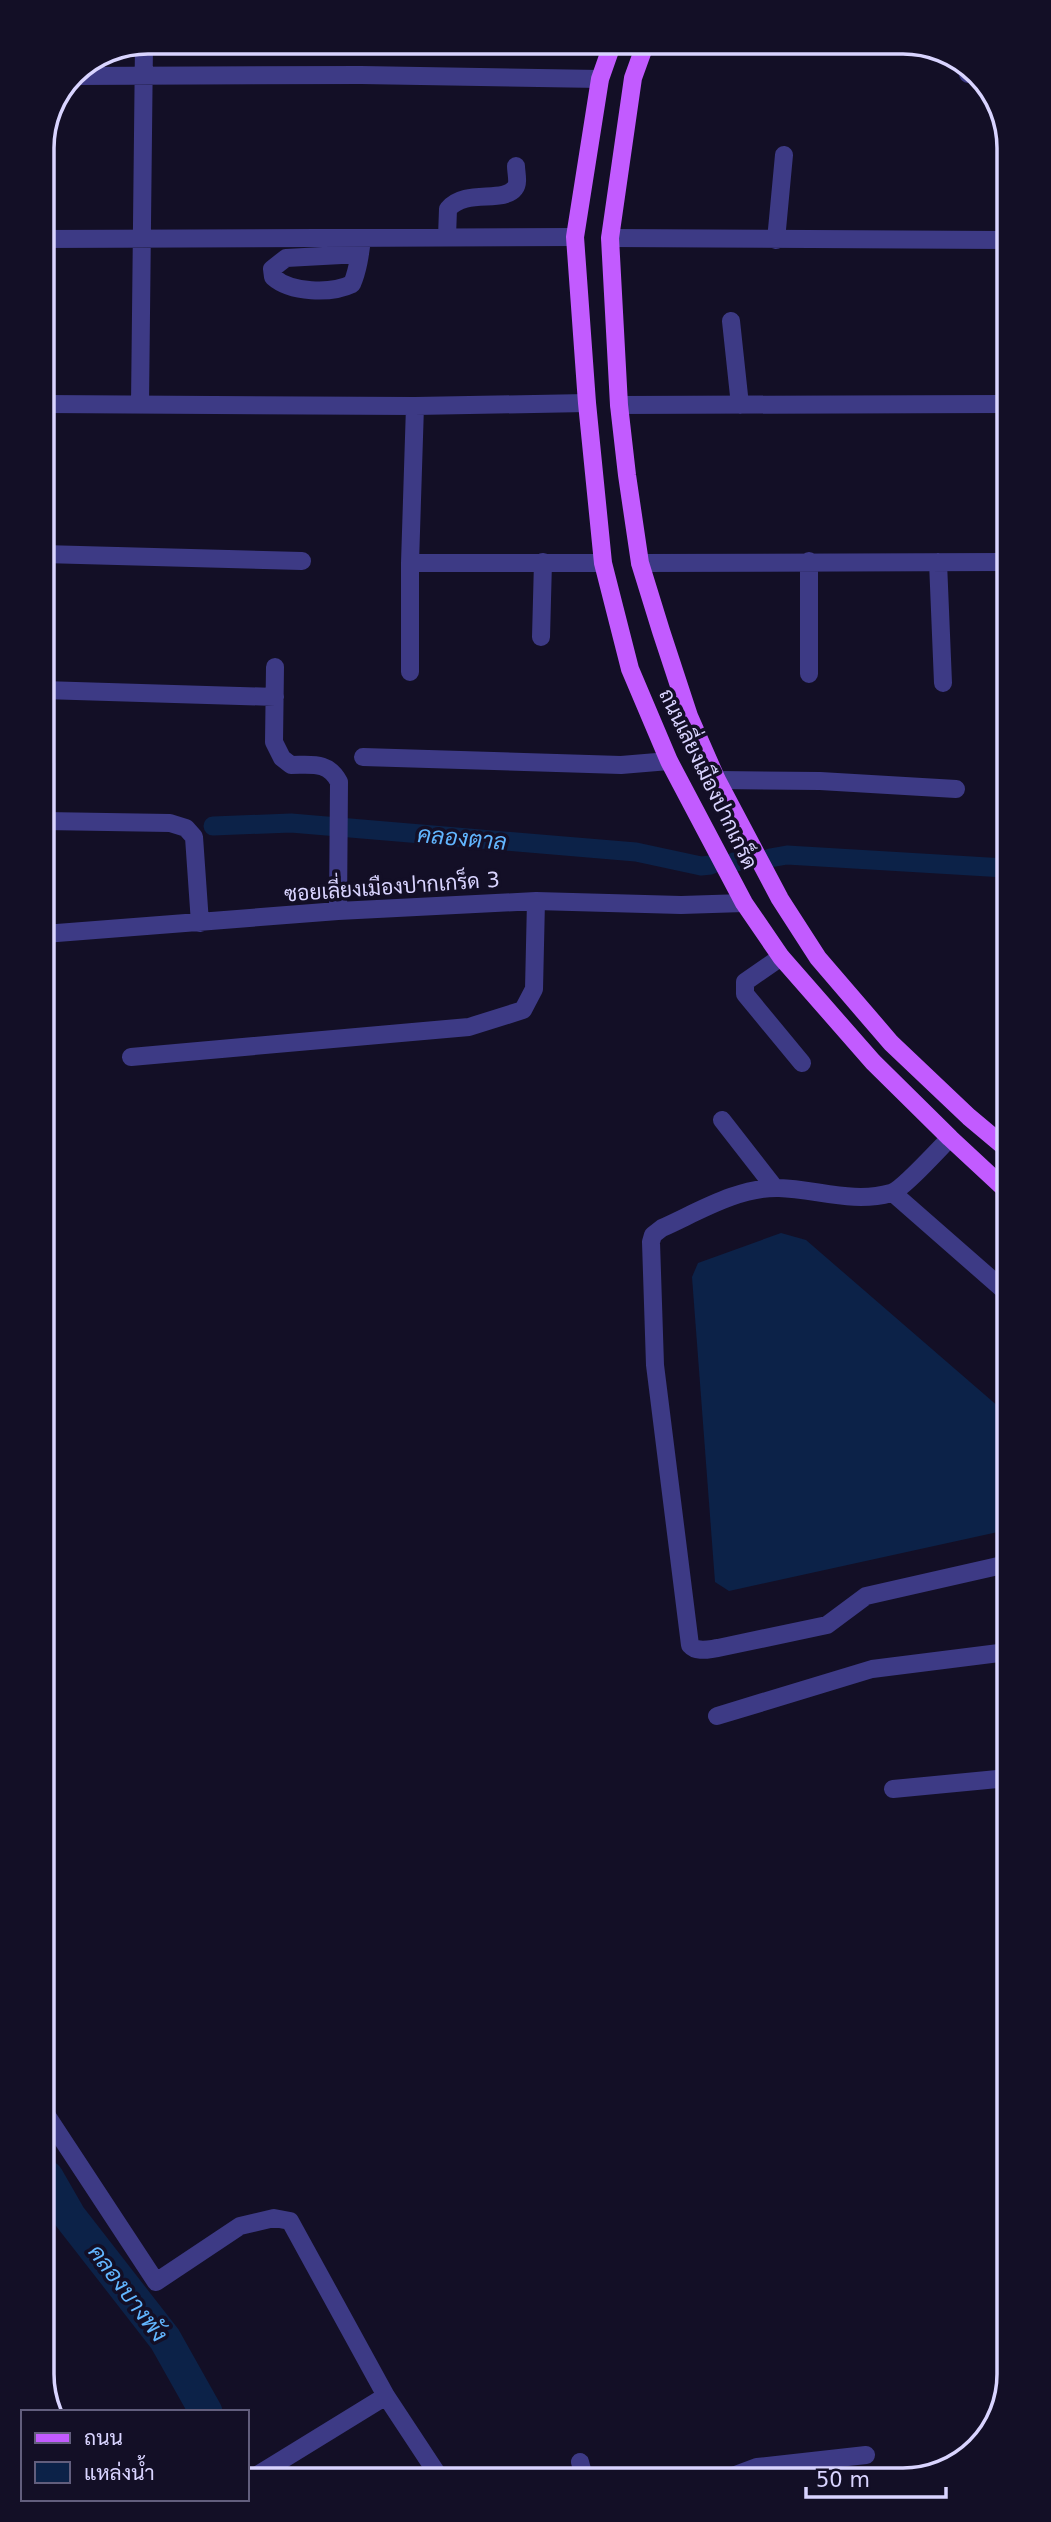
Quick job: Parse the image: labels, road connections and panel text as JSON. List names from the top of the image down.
{
  "streets": {
    "main road": ["ถนนเลี่ยงเมืองปากเกร็ด"],
    "street": ["ซอยเลี่ยงเมืองปากเกร็ด 3"]
  },
  "crossings": [
    ["ถนนเลี่ยงเมืองปากเกร็ด", "ซอยเลี่ยงเมืองปากเกร็ด 3"]
  ],
  "water": ["คลองตาล", "คลองบางพัง"],
  "legend": ["ถนน", "แหล่งน้ำ"],
  "scale_bar": "50 m"
}
